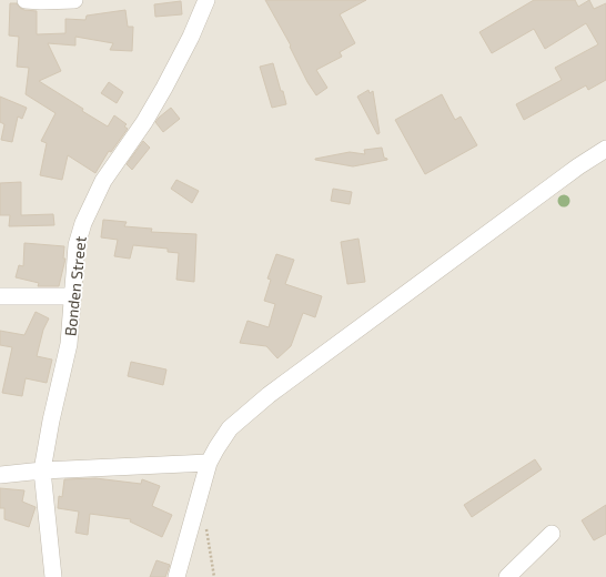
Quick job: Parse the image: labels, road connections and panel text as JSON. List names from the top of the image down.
{
  "streets": {
    "street": ["Bonden Street"]
  }
}
